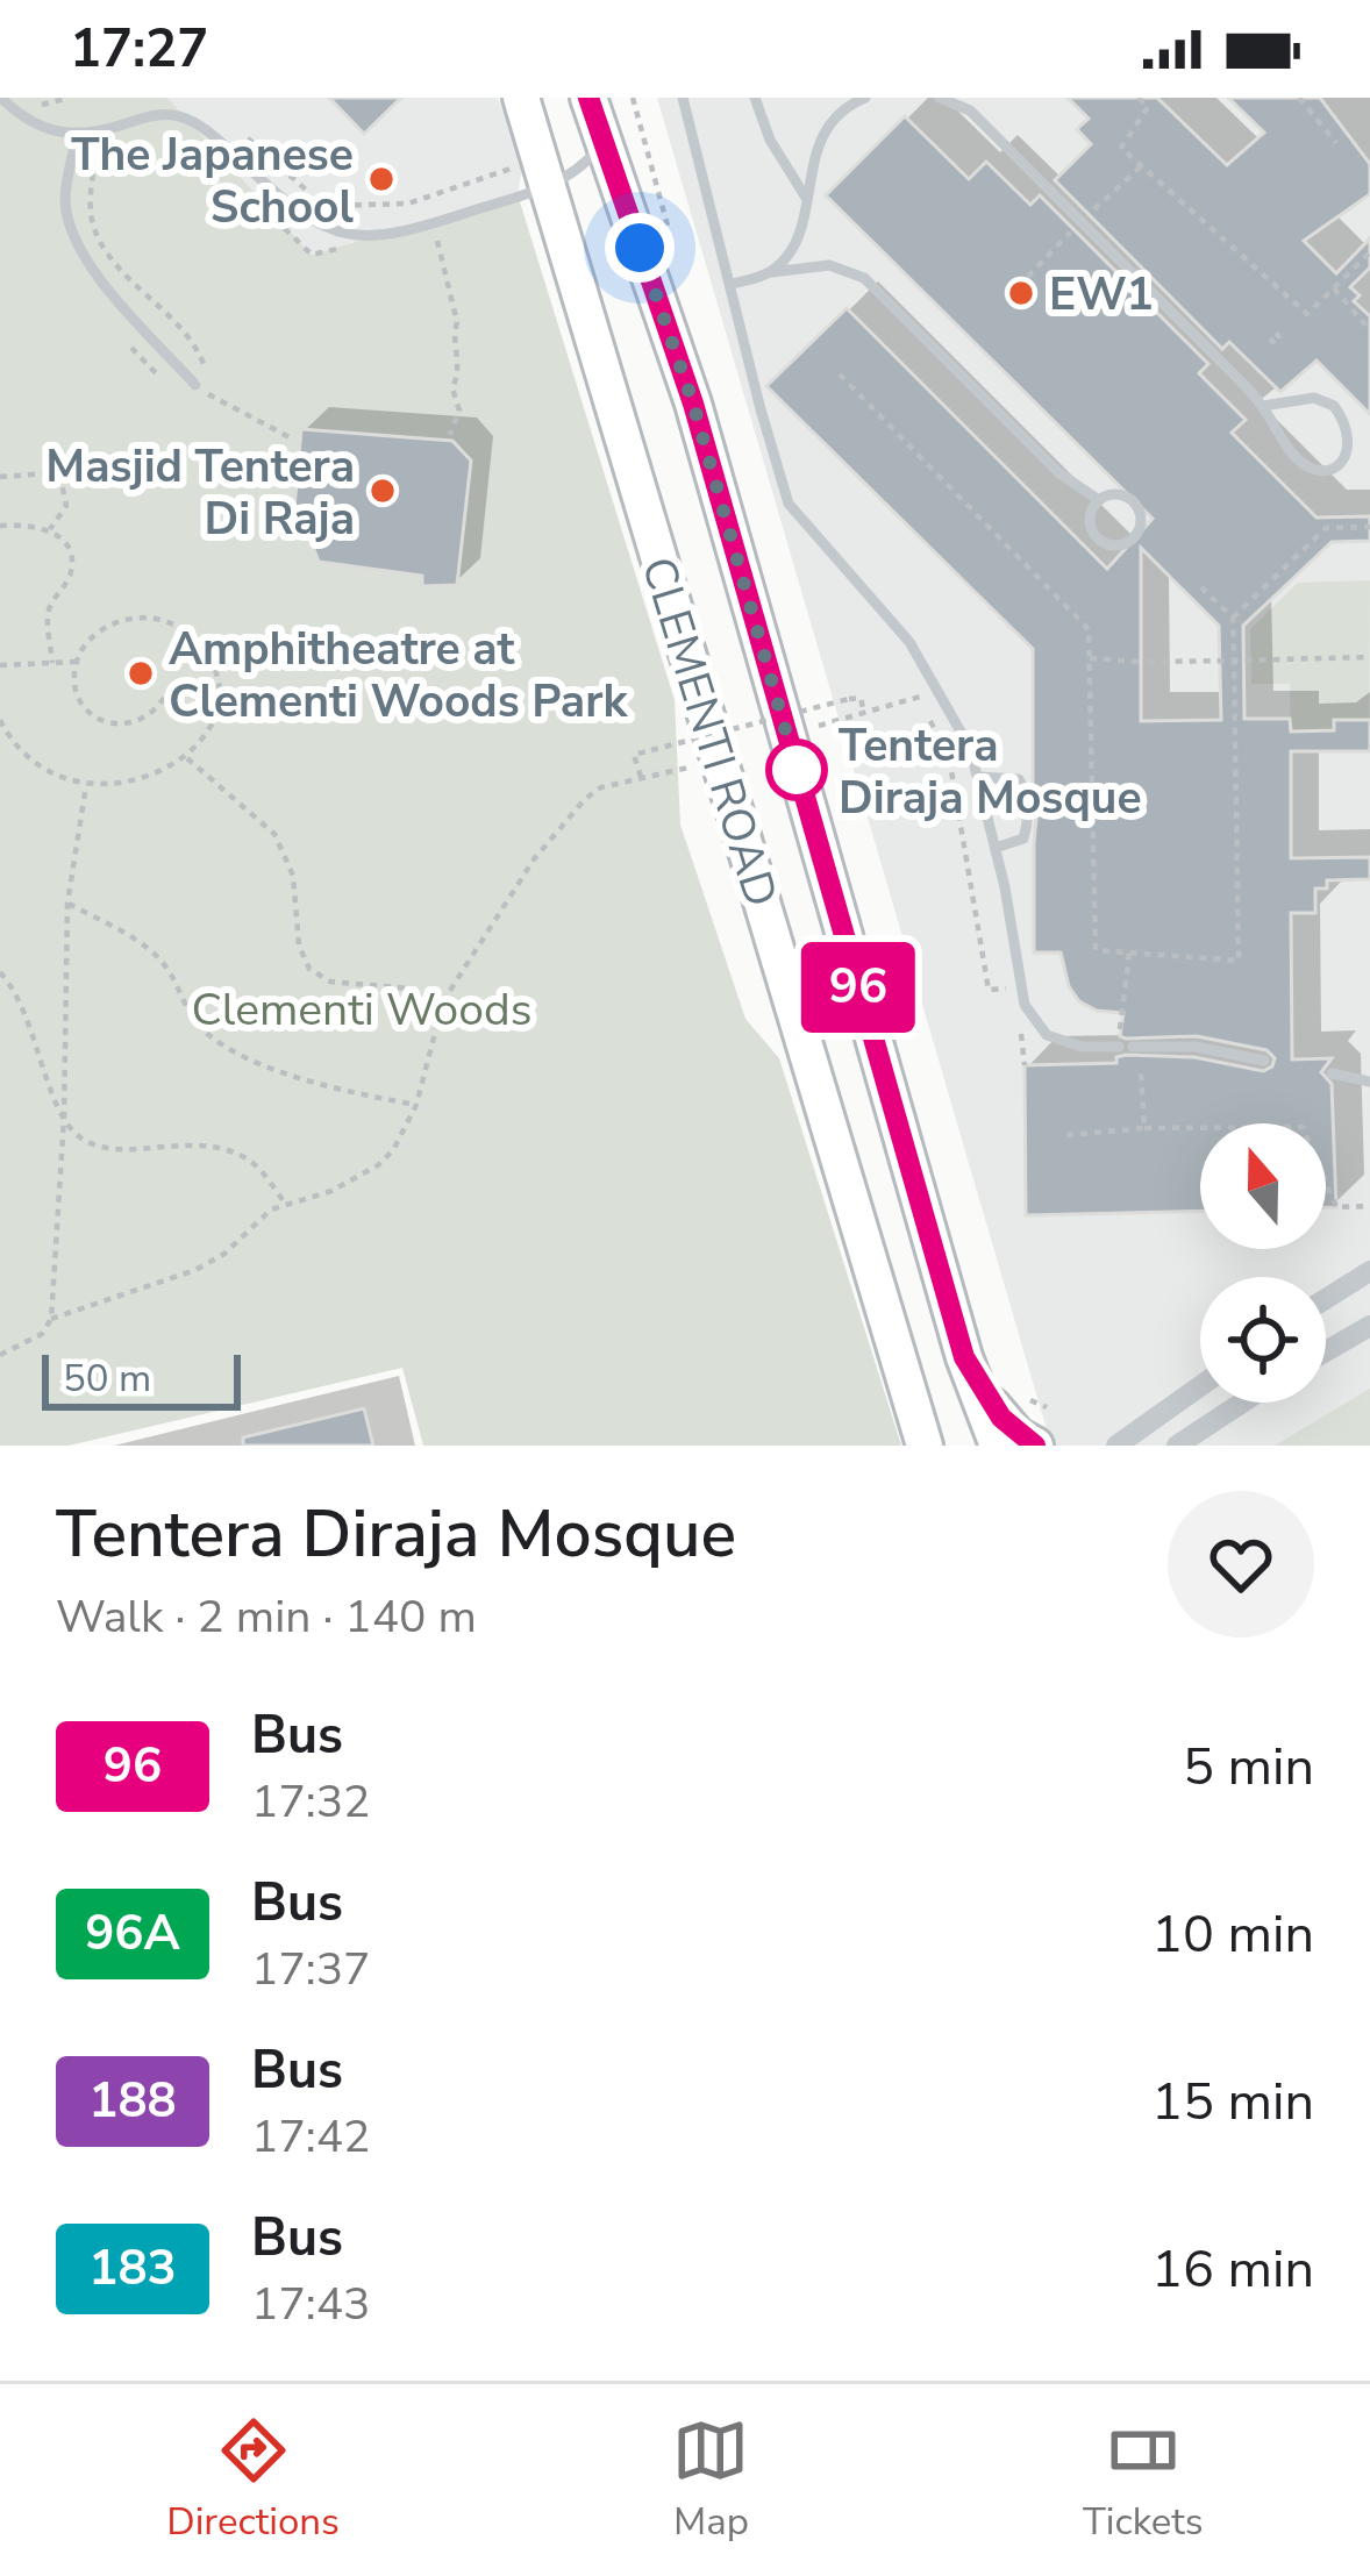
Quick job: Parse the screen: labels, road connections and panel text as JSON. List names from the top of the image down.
{
  "streets": {
    "main road": ["CLEMENTI ROAD"]
  },
  "parks": ["Clementi Woods"],
  "places": [
    "The Japanese School",
    "EW1",
    "Masjid Tentera Di Raja",
    "Amphitheatre at Clementi Woods Park",
    "Tentera Diraja Mosque"
  ],
  "lines": ["bus line 96"],
  "scale_bar": "50 m",
  "north": "top",
  "page": {
    "status": "17:27",
    "on_map": "96",
    "scale": "50 m",
    "heading": ["Tentera Diraja Mosque", "Walk · 2 min · 140 m"],
    "list": [
      {
        "mark": "96",
        "name": "Bus",
        "note": "17:32",
        "value": "5 min"
      },
      {
        "mark": "96A",
        "name": "Bus",
        "note": "17:37",
        "value": "10 min"
      },
      {
        "mark": "188",
        "name": "Bus",
        "note": "17:42",
        "value": "15 min"
      },
      {
        "mark": "183",
        "name": "Bus",
        "note": "17:43",
        "value": "16 min"
      }
    ],
    "tabs": ["Directions", "Map", "Tickets"]
  }
}
